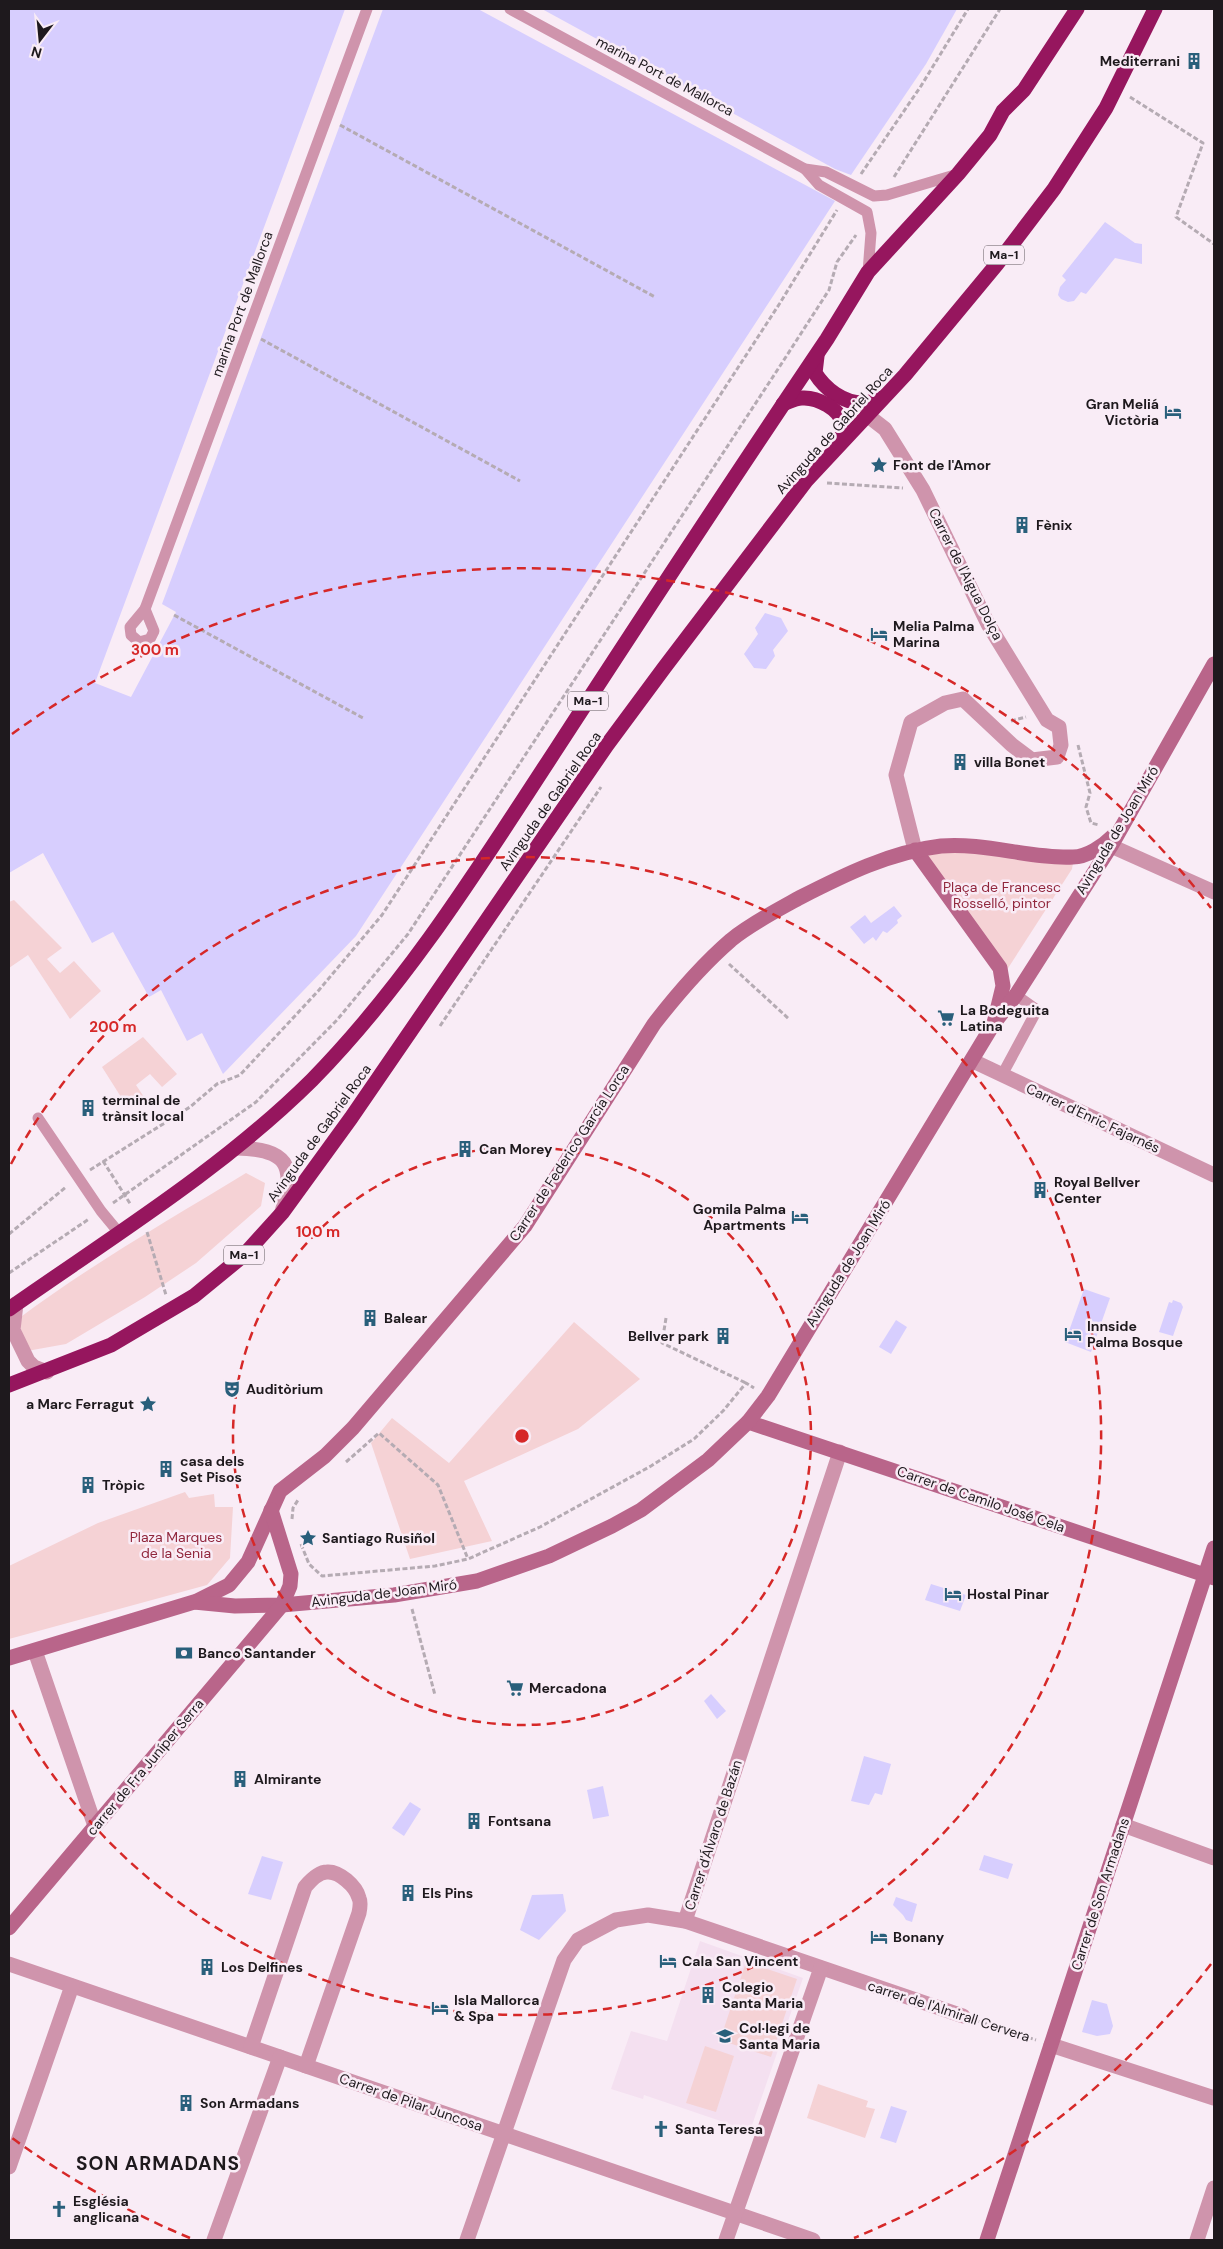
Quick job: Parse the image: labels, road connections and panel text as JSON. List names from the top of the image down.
{
  "streets": {
    "highway": ["Ma-1", "Avinguda de Gabriel Roca"],
    "street": [
      "Carrer de l'Aigua Dolça",
      "Avinguda de Joan Miró",
      "Carrer d'Enric Fajarnés",
      "Carrer de Federico García Lorca",
      "Carrer de Camilo José Cela",
      "carrer de Fra Juníper Serra",
      "Carrer d'Álvaro de Bazán",
      "Carrer de Son Armadans",
      "carrer de l'Almirall Cervera",
      "Carrer de Pilar Juncosa"
    ],
    "lane": ["marina Port de Mallorca"]
  },
  "crossings": [
    ["Avinguda de Gabriel Roca", "Carrer de l'Aigua Dolça"],
    ["Avinguda de Joan Miró", "Carrer d'Enric Fajarnés"],
    ["Avinguda de Joan Miró", "Carrer de Federico García Lorca"],
    ["Avinguda de Joan Miró", "Carrer de Camilo José Cela"],
    ["Avinguda de Joan Miró", "carrer de Fra Juníper Serra"],
    ["Carrer de Camilo José Cela", "Carrer d'Álvaro de Bazán"],
    ["Carrer de Camilo José Cela", "Carrer de Son Armadans"],
    ["Carrer d'Álvaro de Bazán", "carrer de l'Almirall Cervera"],
    ["Carrer d'Álvaro de Bazán", "Carrer de Pilar Juncosa"],
    ["Carrer de Son Armadans", "carrer de l'Almirall Cervera"]
  ],
  "districts": ["SON ARMADANS"],
  "parks": ["Plaça de Francesc Rosselló, pintor", "Plaza Marques de la Senia"],
  "places": {
    "building": [
      "Mediterrani",
      "Fènix",
      "villa Bonet",
      "terminal de trànsit local",
      "Can Morey",
      "Royal Bellver Center",
      "Balear",
      "Bellver park",
      "casa dels Set Pisos",
      "Tròpic",
      "Almirante",
      "Fontsana",
      "Els Pins",
      "Los Delfines",
      "Colegio Santa Maria",
      "Son Armadans"
    ],
    "hotel": [
      "Gran Meliá Victòria",
      "Melia Palma Marina",
      "Gomila Palma Apartments",
      "Innside Palma Bosque",
      "Hostal Pinar",
      "Bonany",
      "Cala San Vincent",
      "Isla Mallorca & Spa"
    ],
    "place": ["Font de l'Amor", "a Marc Ferragut", "Santiago Rusiñol"],
    "supermarket": ["La Bodeguita Latina", "Mercadona"],
    "theatre": ["Auditòrium"],
    "bank": ["Banco Santander"],
    "school or university": ["Col·legi de Santa Maria"],
    "church": ["Santa Teresa", "Església anglicana"]
  },
  "north": "bottom",
  "rings": ["300 m", "200 m", "100 m"]
}
